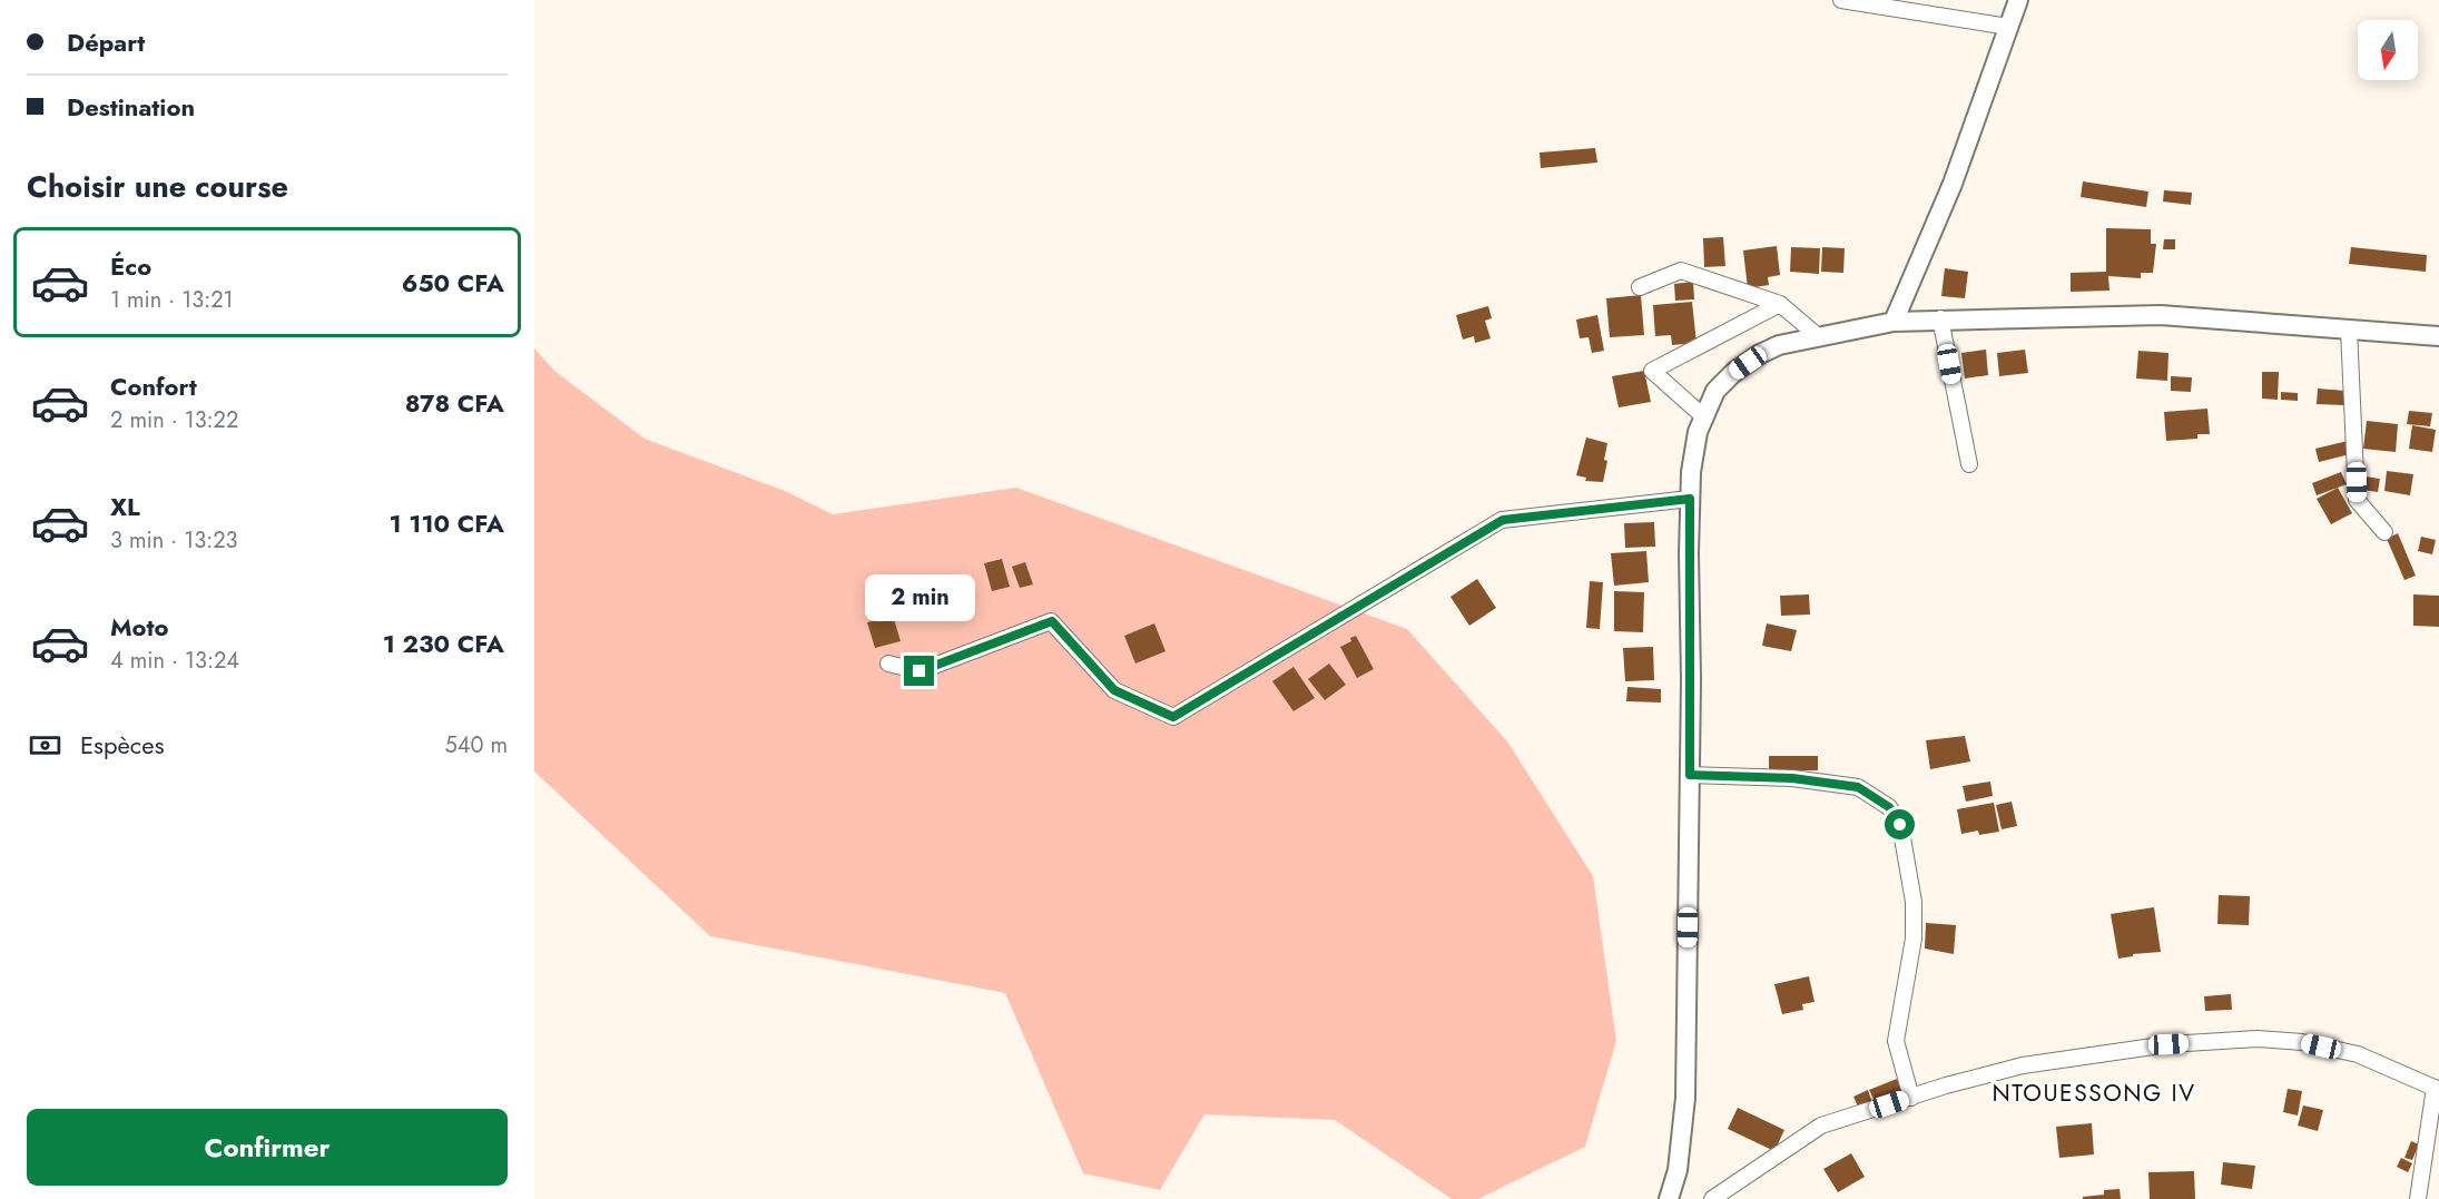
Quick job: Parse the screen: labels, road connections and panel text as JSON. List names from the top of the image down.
{
  "districts": ["NTOUESSONG IV"],
  "north": "bottom",
  "page": {
    "banner": ["Départ", "Destination"],
    "heading": "Choisir une course",
    "list": [
      {
        "name": "Éco",
        "note": "1 min · 13:21",
        "value": "650 CFA"
      },
      {
        "name": "Confort",
        "note": "2 min · 13:22",
        "value": "878 CFA"
      },
      {
        "name": "XL",
        "note": "3 min · 13:23",
        "value": "1 110 CFA"
      },
      {
        "name": "Moto",
        "note": "4 min · 13:24",
        "value": "1 230 CFA"
      }
    ],
    "bubble": "2 min",
    "pay": ["Espèces", "540 m"],
    "buttons": "Confirmer"
  }
}
